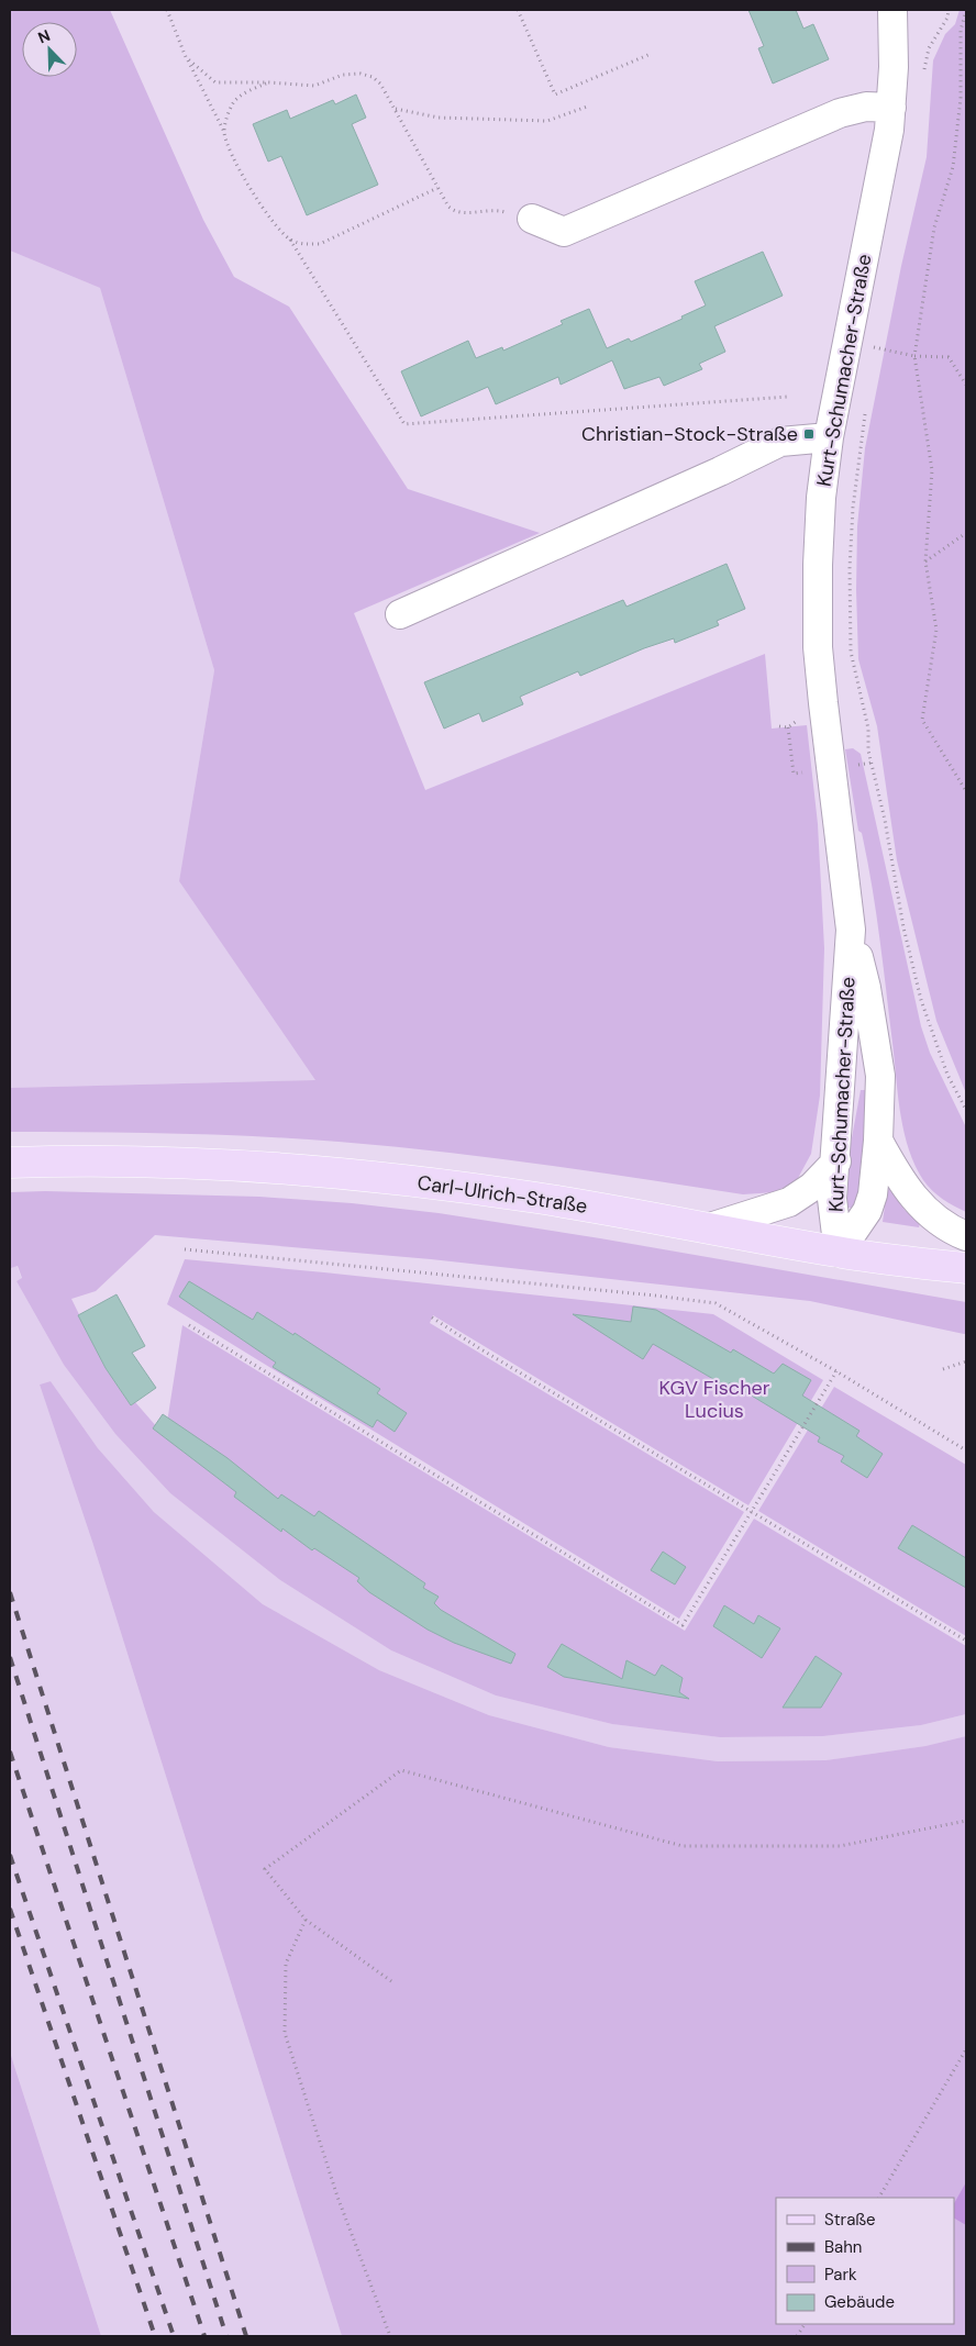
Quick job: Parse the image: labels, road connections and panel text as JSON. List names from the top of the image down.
{
  "streets": {
    "main road": ["Carl-Ulrich-Straße"],
    "street": ["Kurt-Schumacher-Straße"]
  },
  "crossings": [
    ["Kurt-Schumacher-Straße", "Carl-Ulrich-Straße"]
  ],
  "parks": ["KGV Fischer Lucius"],
  "places": {
    "transit": ["Christian-Stock-Straße"]
  },
  "legend": [
    "Straße",
    "Bahn",
    "Park",
    "Gebäude"
  ],
  "north": "top left"
}
